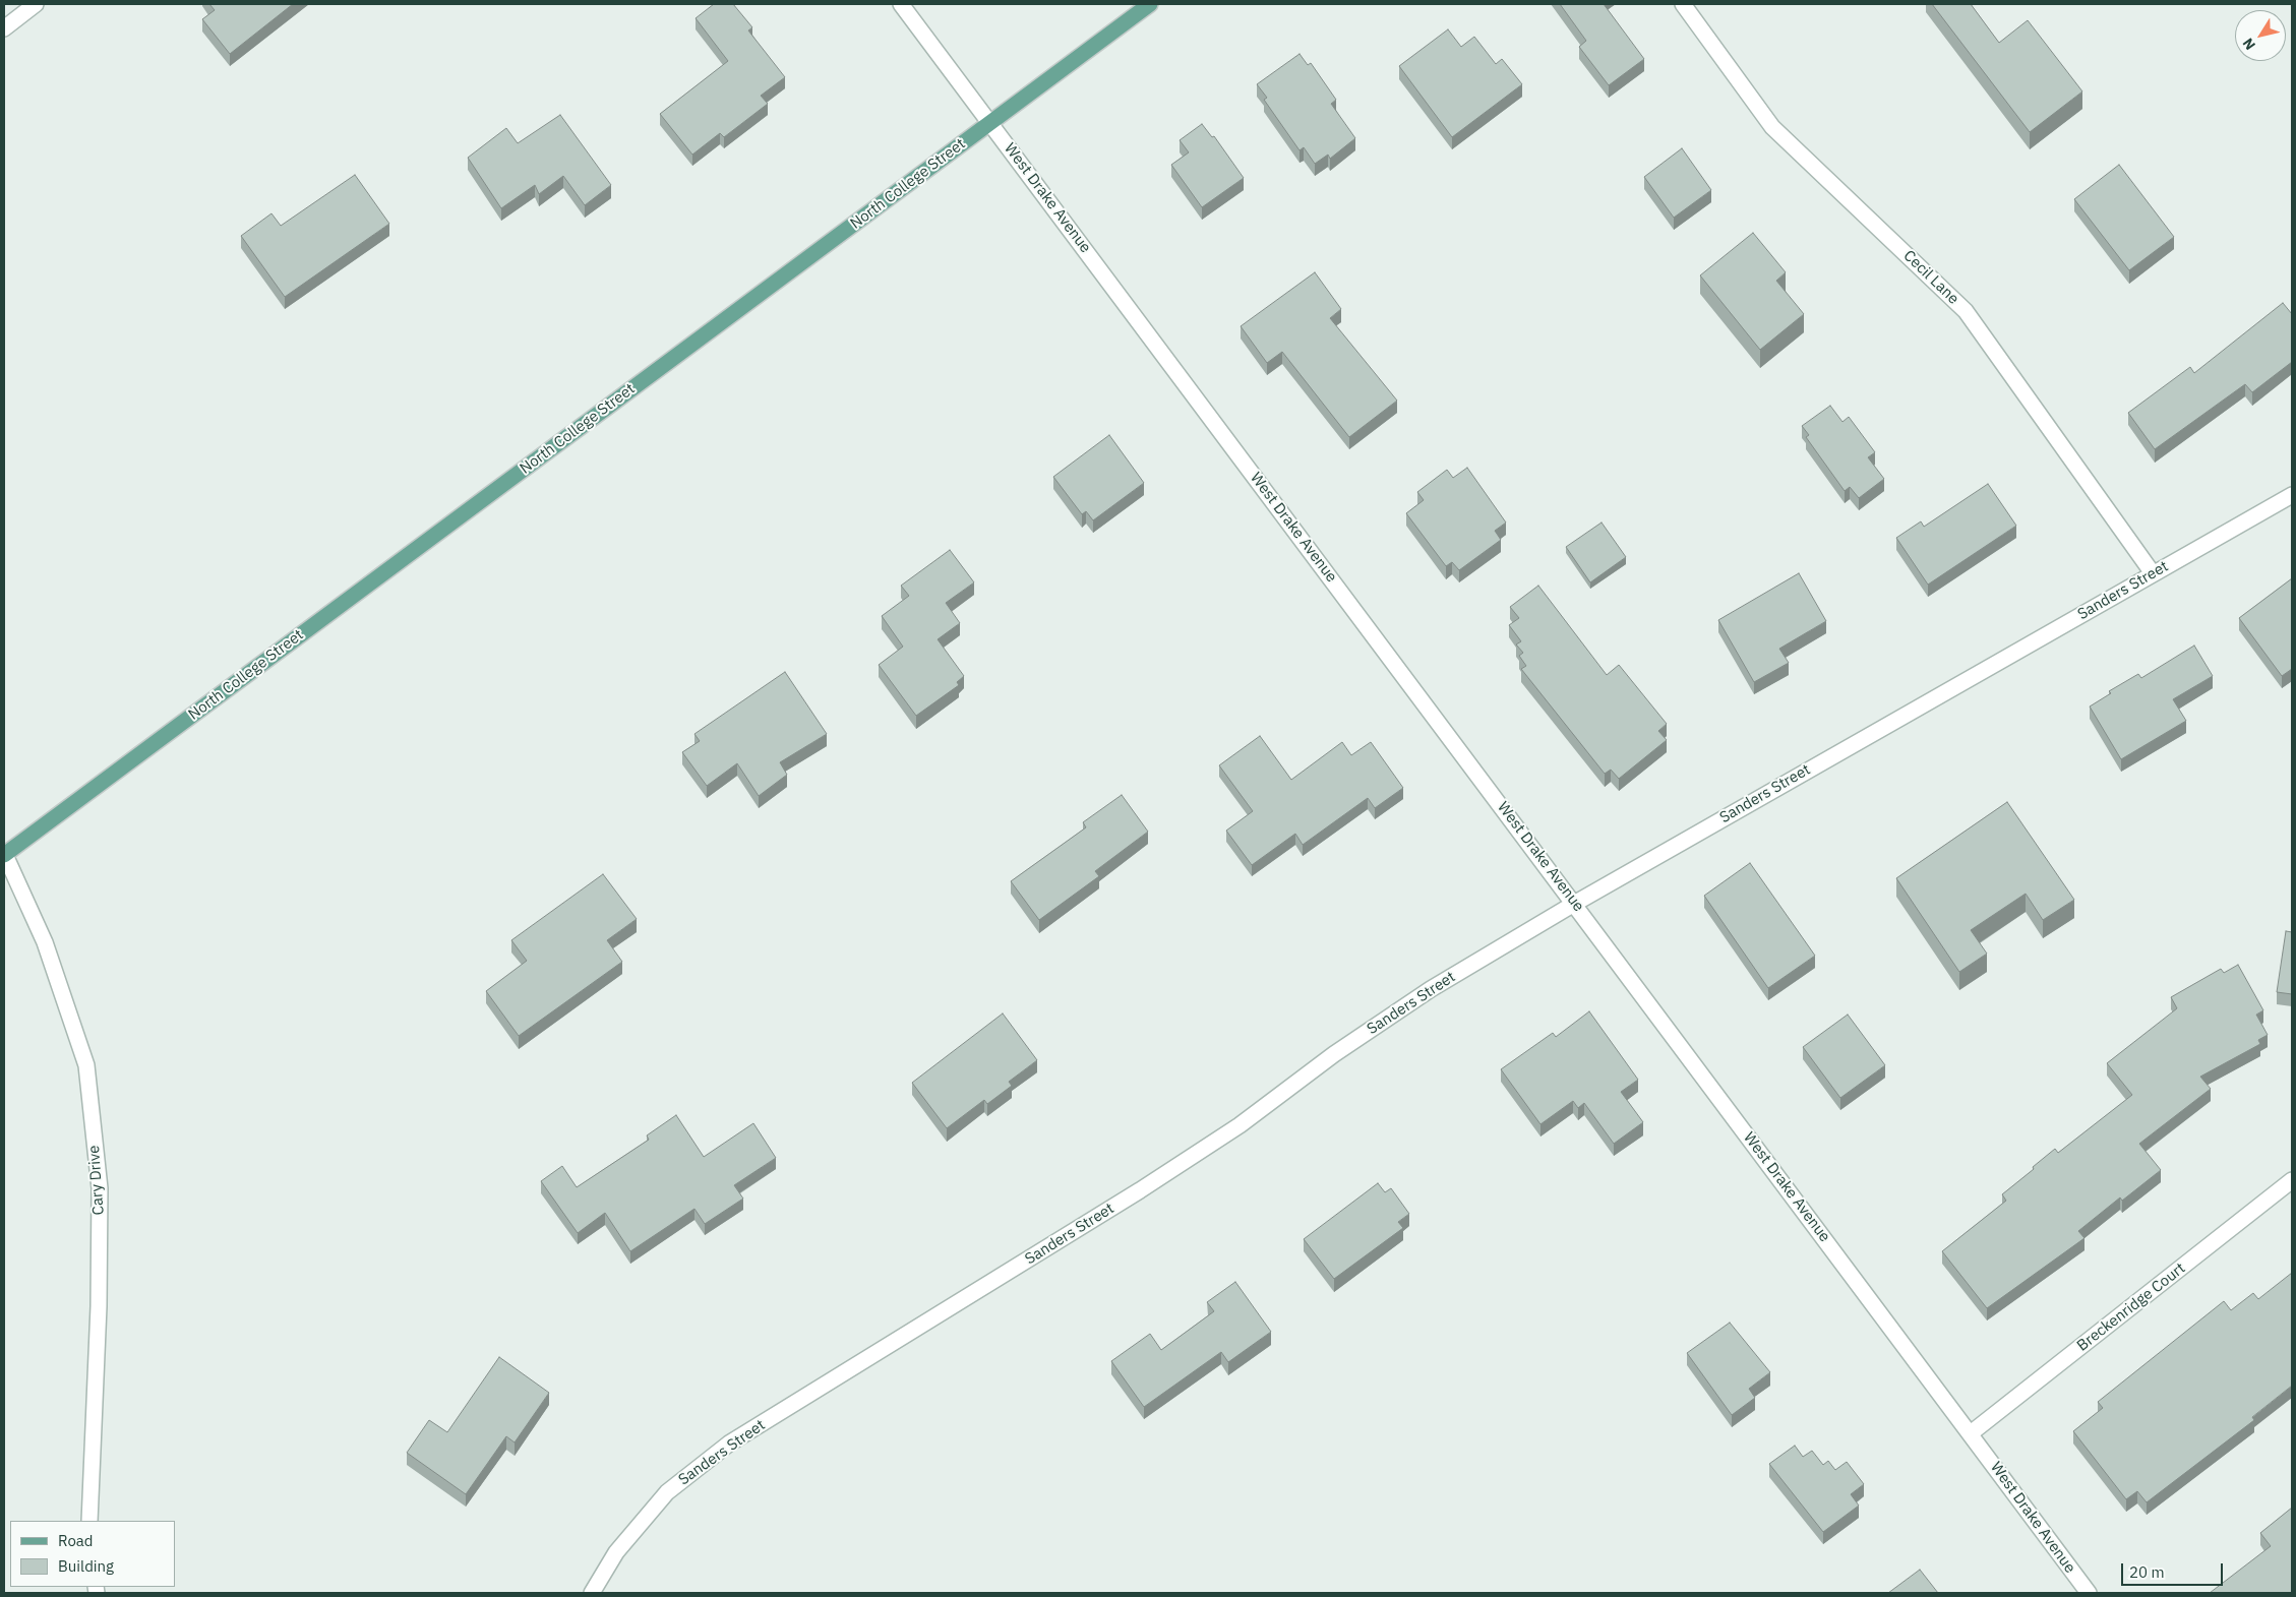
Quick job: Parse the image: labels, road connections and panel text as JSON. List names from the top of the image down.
{
  "streets": {
    "main road": ["North College Street"],
    "street": [
      "West Drake Avenue",
      "Cecil Lane",
      "Sanders Street",
      "Cary Drive",
      "Breckenridge Court"
    ]
  },
  "crossings": [
    ["North College Street", "West Drake Avenue"],
    ["North College Street", "Cary Drive"],
    ["West Drake Avenue", "Sanders Street"],
    ["West Drake Avenue", "Breckenridge Court"],
    ["Cecil Lane", "Sanders Street"]
  ],
  "legend": ["Road", "Building"],
  "scale_bar": "20 m",
  "north": "bottom left"
}
